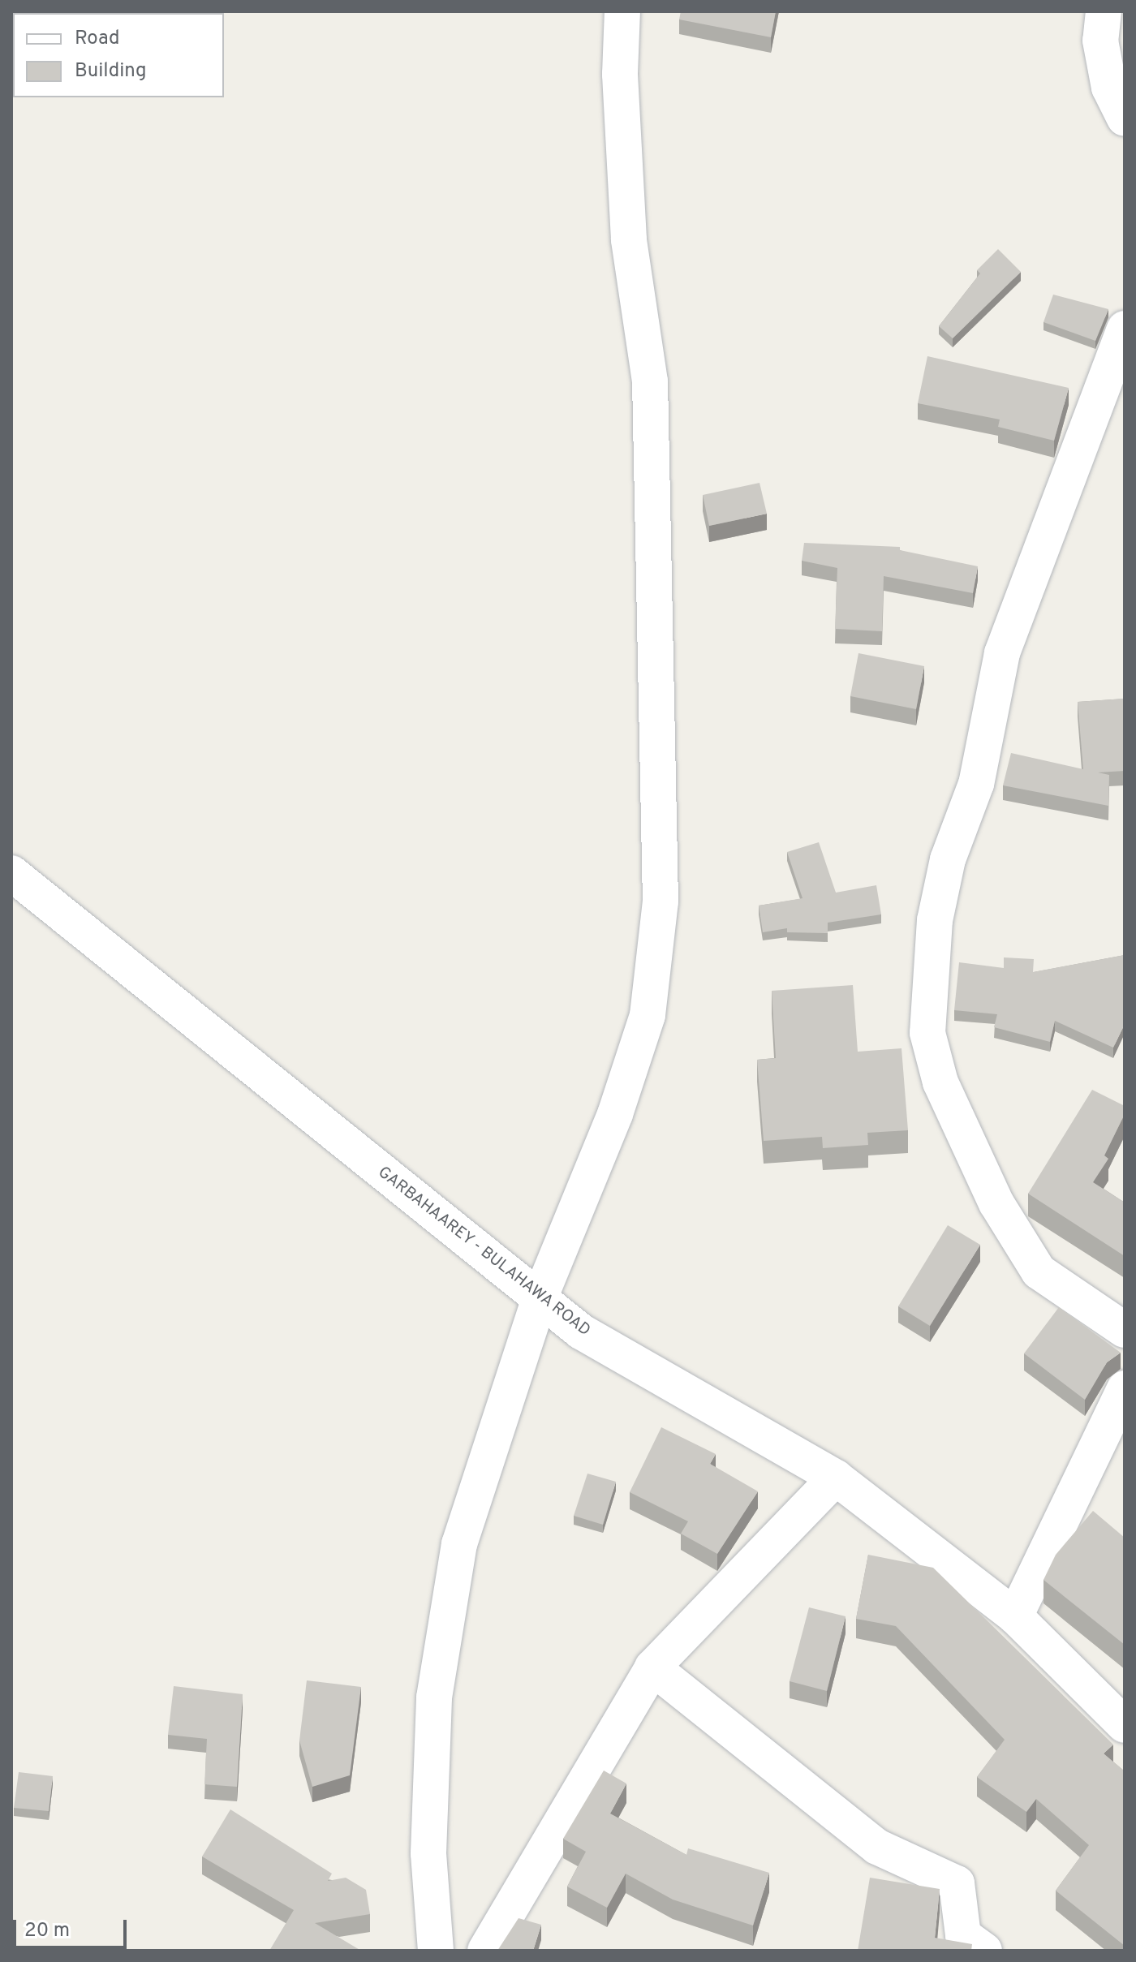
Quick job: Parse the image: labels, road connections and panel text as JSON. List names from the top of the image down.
{
  "streets": {
    "street": ["GARBAHAAREY - BULAHAWA ROAD"]
  },
  "legend": ["Road", "Building"],
  "scale_bar": "20 m"
}
